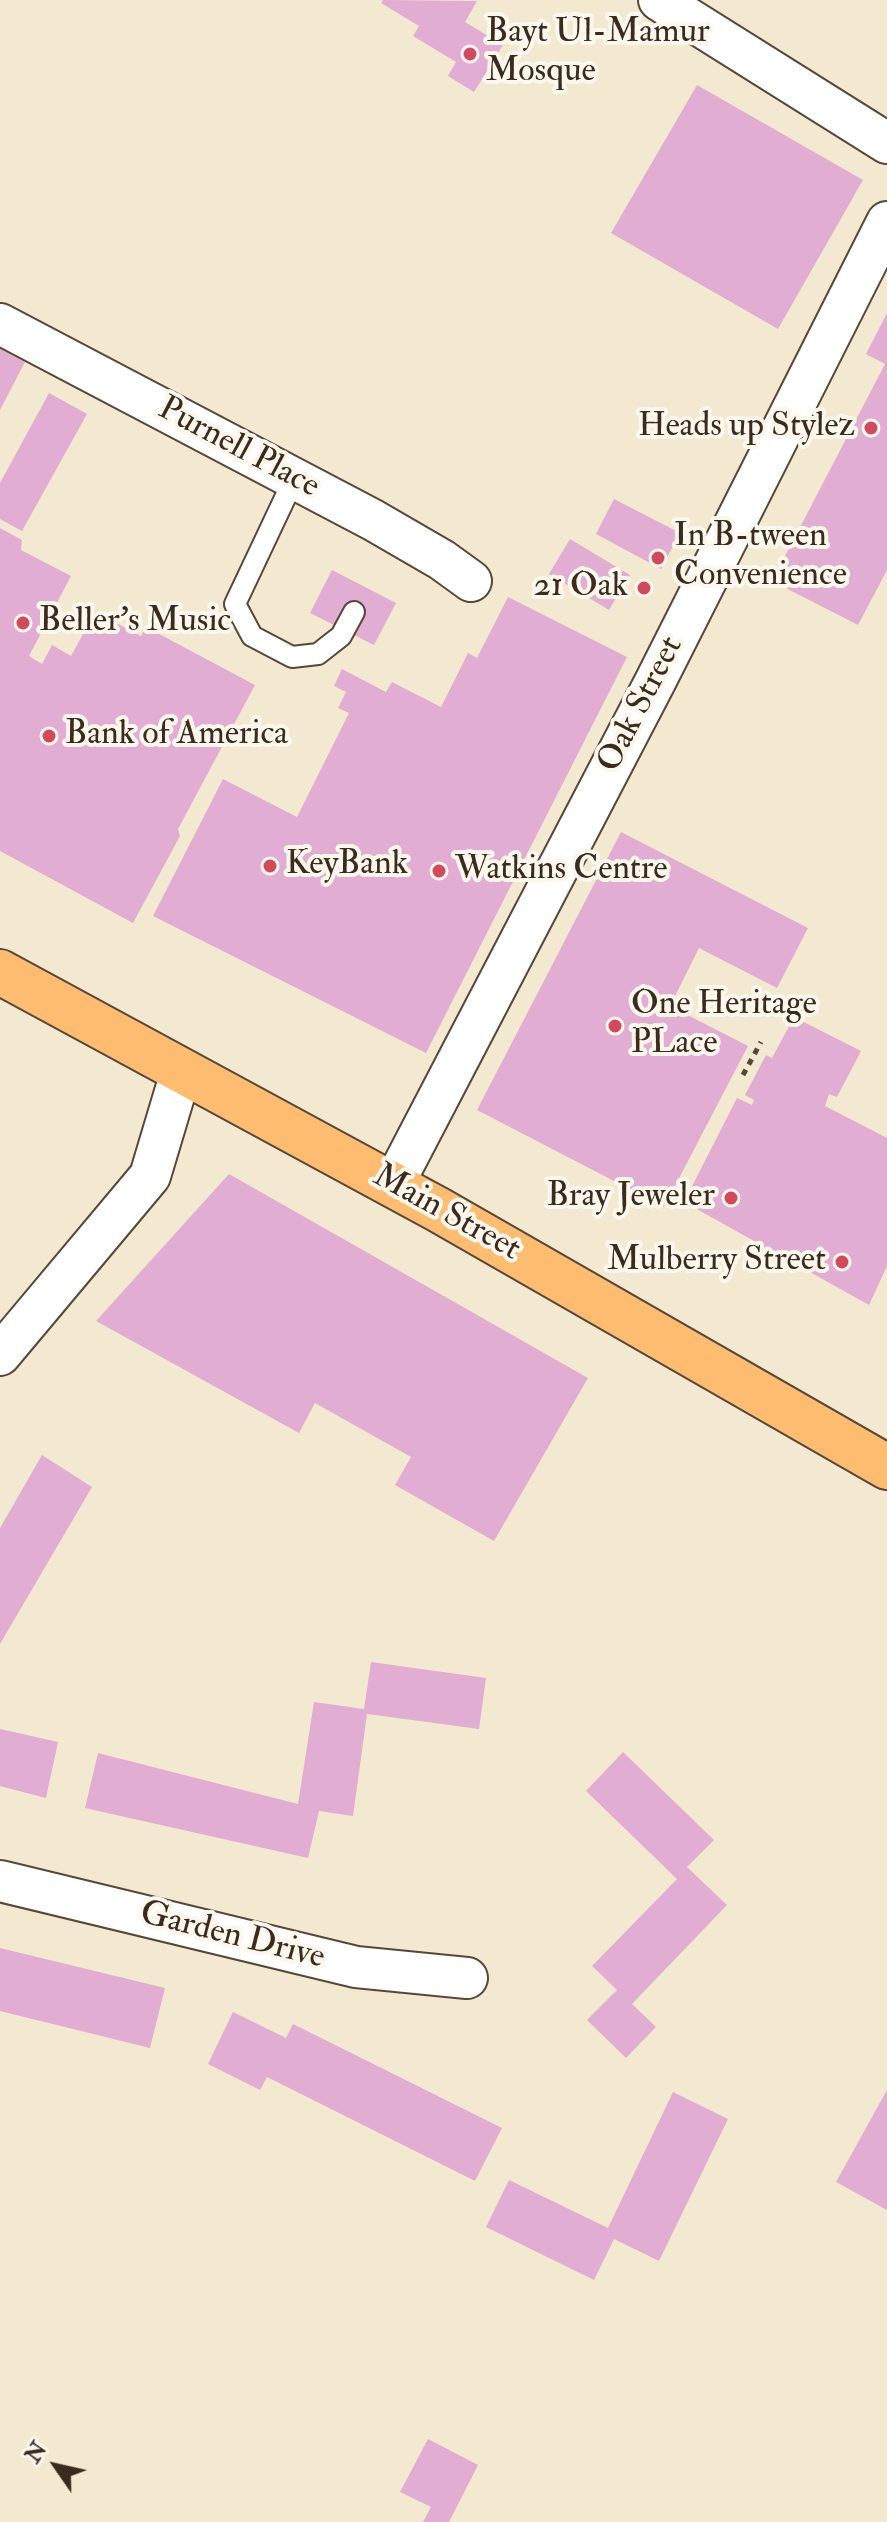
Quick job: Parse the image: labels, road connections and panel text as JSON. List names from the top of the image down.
{
  "streets": {
    "main road": ["Main Street"],
    "street": ["Purnell Place", "Oak Street", "Garden Drive"]
  },
  "crossings": [
    ["Oak Street", "Main Street"]
  ],
  "places": [
    "Bayt Ul-Mamur Mosque",
    "Heads up Stylez",
    "In B-tween Convenience",
    "21 Oak",
    "Beller's Music",
    "Bank of America",
    "KeyBank",
    "Watkins Centre",
    "One Heritage PLace",
    "Bray Jeweler",
    "Mulberry Street"
  ],
  "north": "top left"
}
